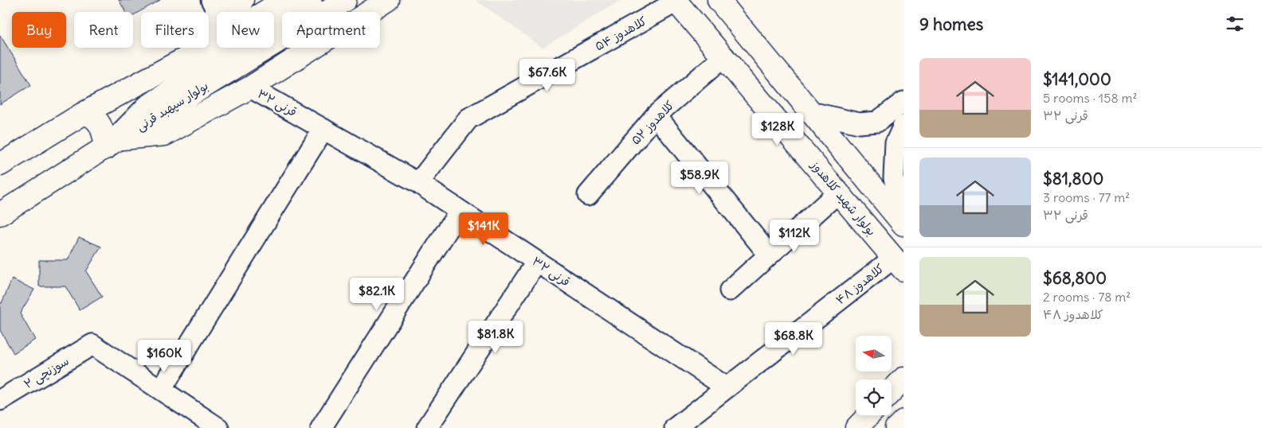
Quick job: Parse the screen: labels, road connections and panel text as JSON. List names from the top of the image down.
{
  "streets": {
    "main road": ["بولوار سپهبد قرنی", "بولوار شهید کلاهدوز"],
    "street": [
      "کلاهدوز ۵۴",
      "قرنی ۳۲",
      "کلاهدوز ۵۲",
      "کلاهدوز ۴۸",
      "سوزنچی ۲"
    ]
  },
  "crossings": [
    ["کلاهدوز ۵۴", "قرنی ۳۲"],
    ["کلاهدوز ۵۴", "بولوار شهید کلاهدوز"],
    ["قرنی ۳۲", "کلاهدوز ۴۸"],
    ["کلاهدوز ۵۲", "بولوار شهید کلاهدوز"],
    ["بولوار شهید کلاهدوز", "کلاهدوز ۴۸"]
  ],
  "north": "left",
  "page": {
    "heading": "9 homes",
    "chip": [
      "Buy",
      "Rent",
      "Filters",
      "New",
      "Apartment"
    ],
    "list": [
      {
        "name": "$141,000",
        "note": "5 rooms · 158 m² · قرنی ۳۲"
      },
      {
        "name": "$81,800",
        "note": "3 rooms · 77 m² · قرنی ۳۲"
      },
      {
        "name": "$68,800",
        "note": "2 rooms · 78 m² · کلاهدوز ۴۸"
      }
    ],
    "price": [
      "$67.6K",
      "$128K",
      "$58.9K",
      "$141K",
      "$112K",
      "$82.1K",
      "$81.8K",
      "$68.8K",
      "$160K"
    ]
  }
}
